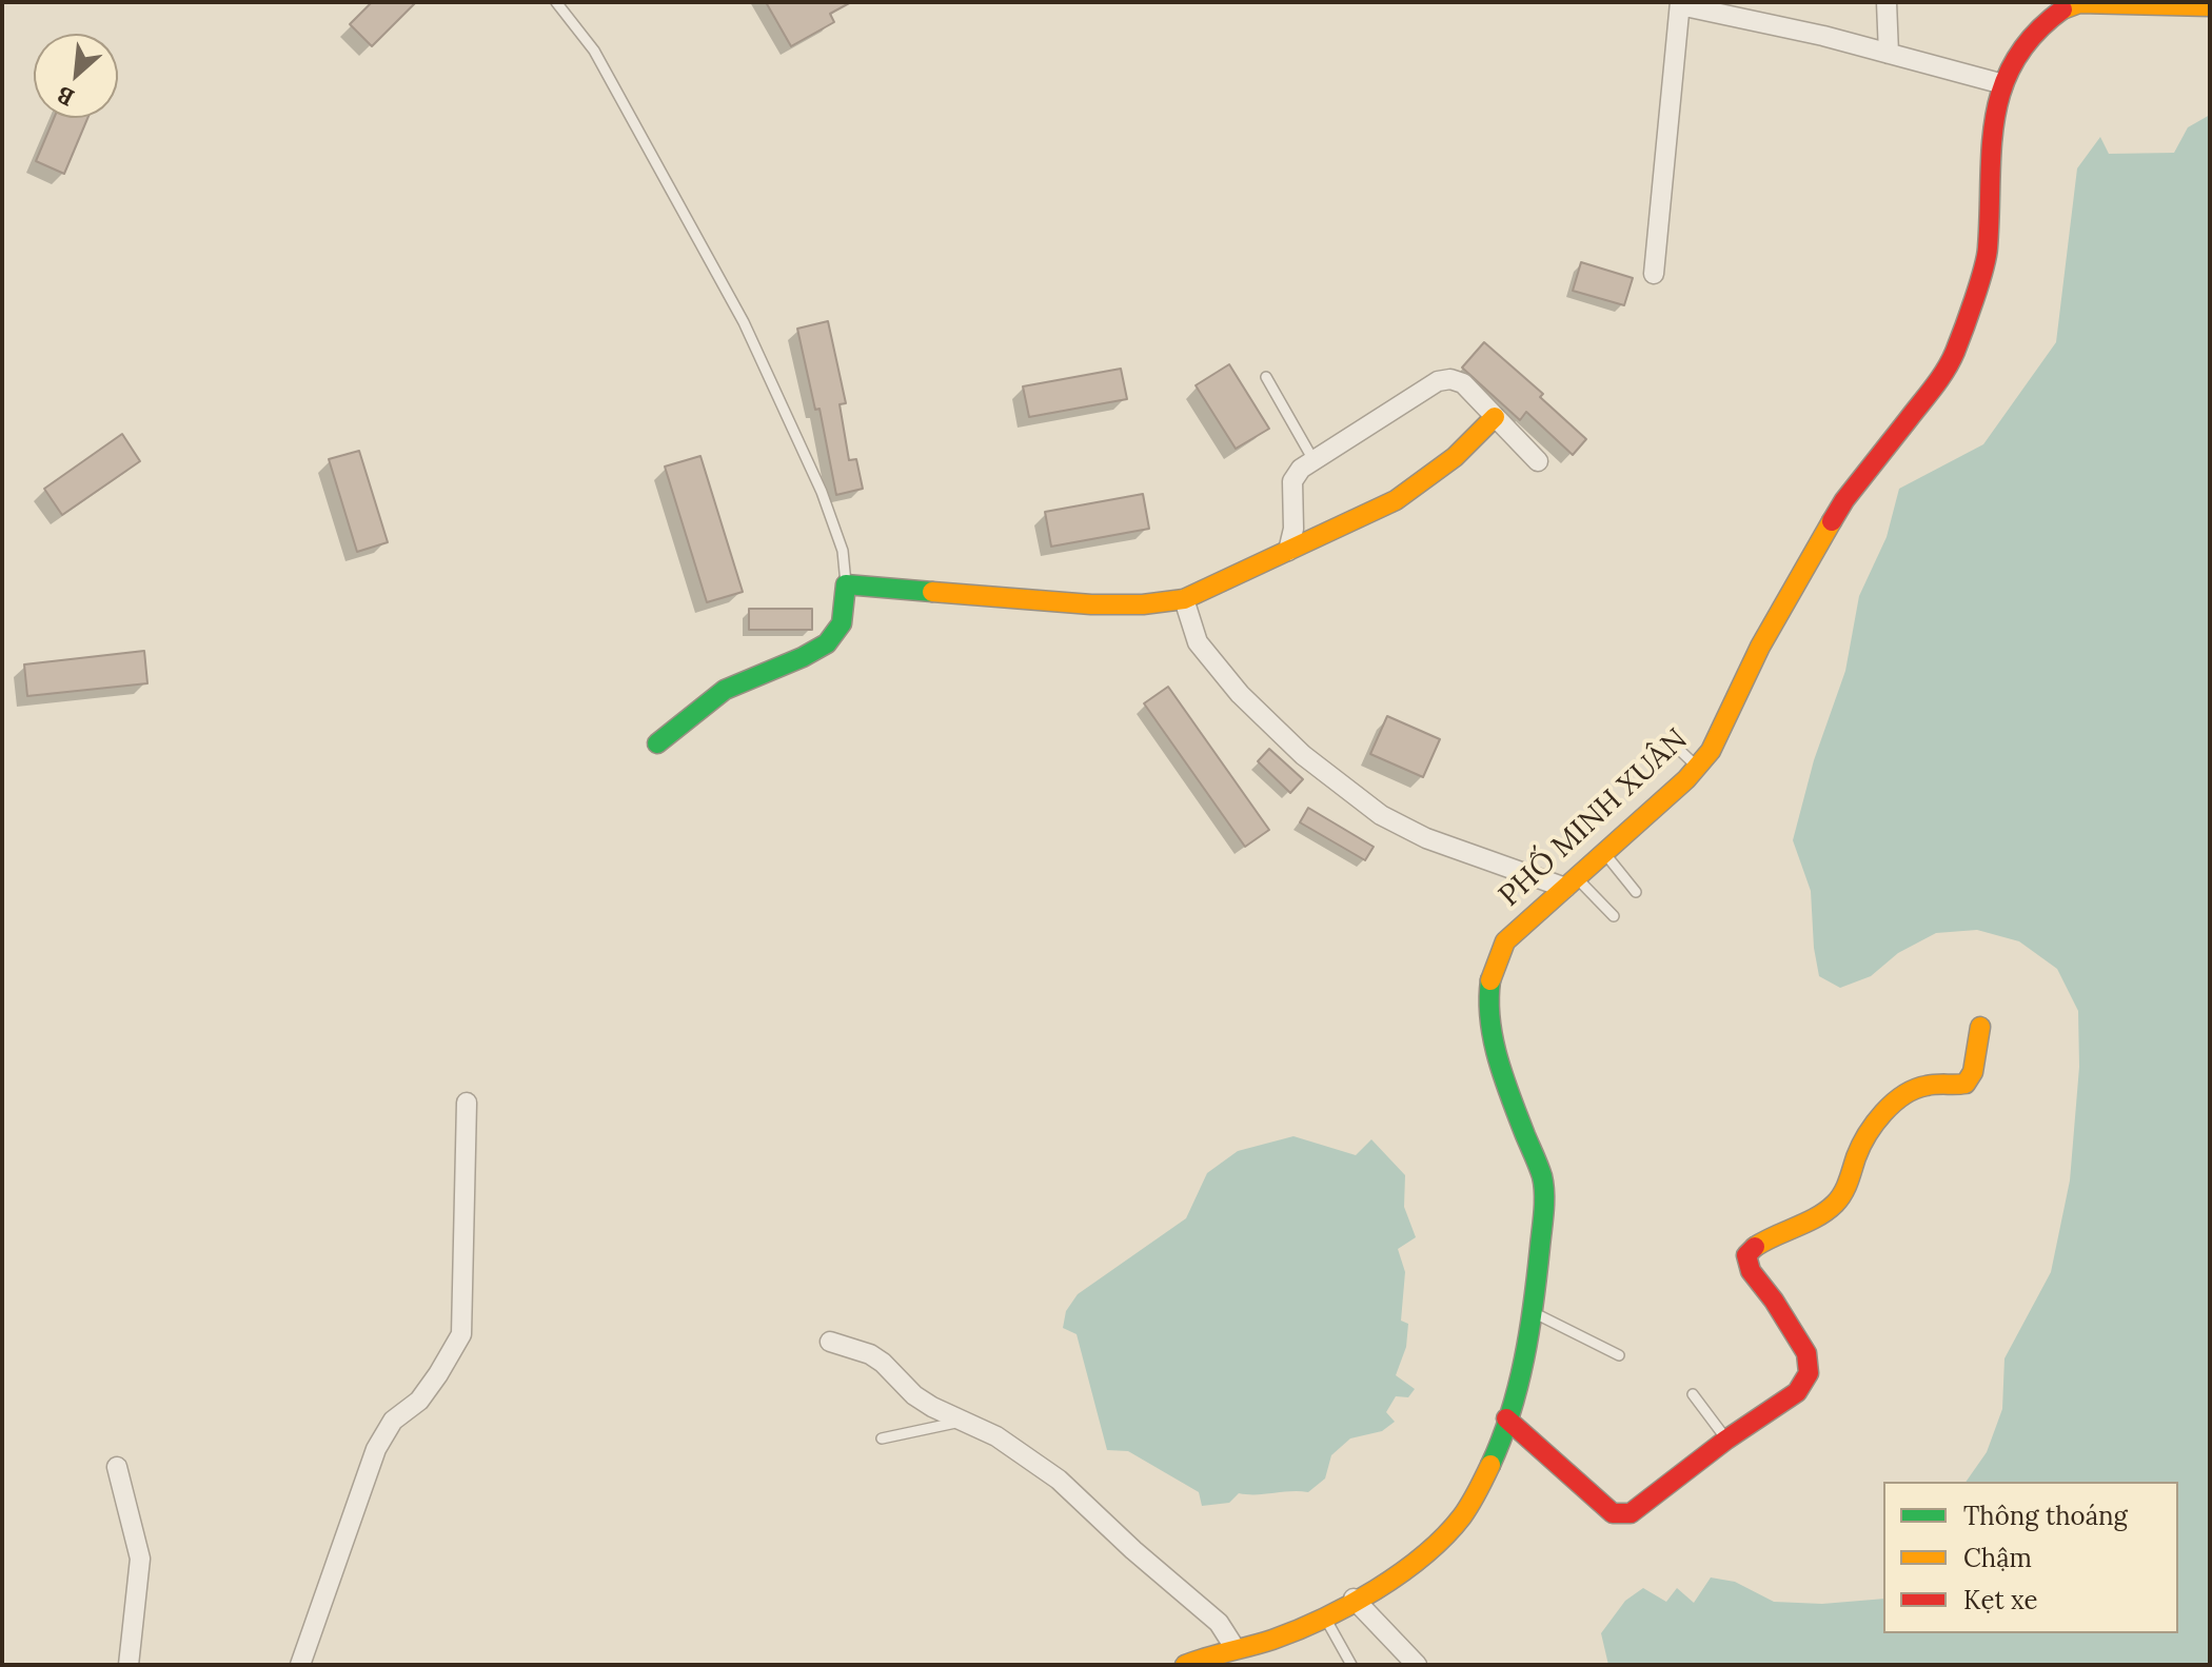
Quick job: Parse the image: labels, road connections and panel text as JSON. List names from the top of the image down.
{
  "streets": {
    "street": ["PHỐ MINH XUÂN"]
  },
  "legend": ["Thông thoáng", "Chậm", "Kẹt xe"],
  "north": "bottom left"
}
